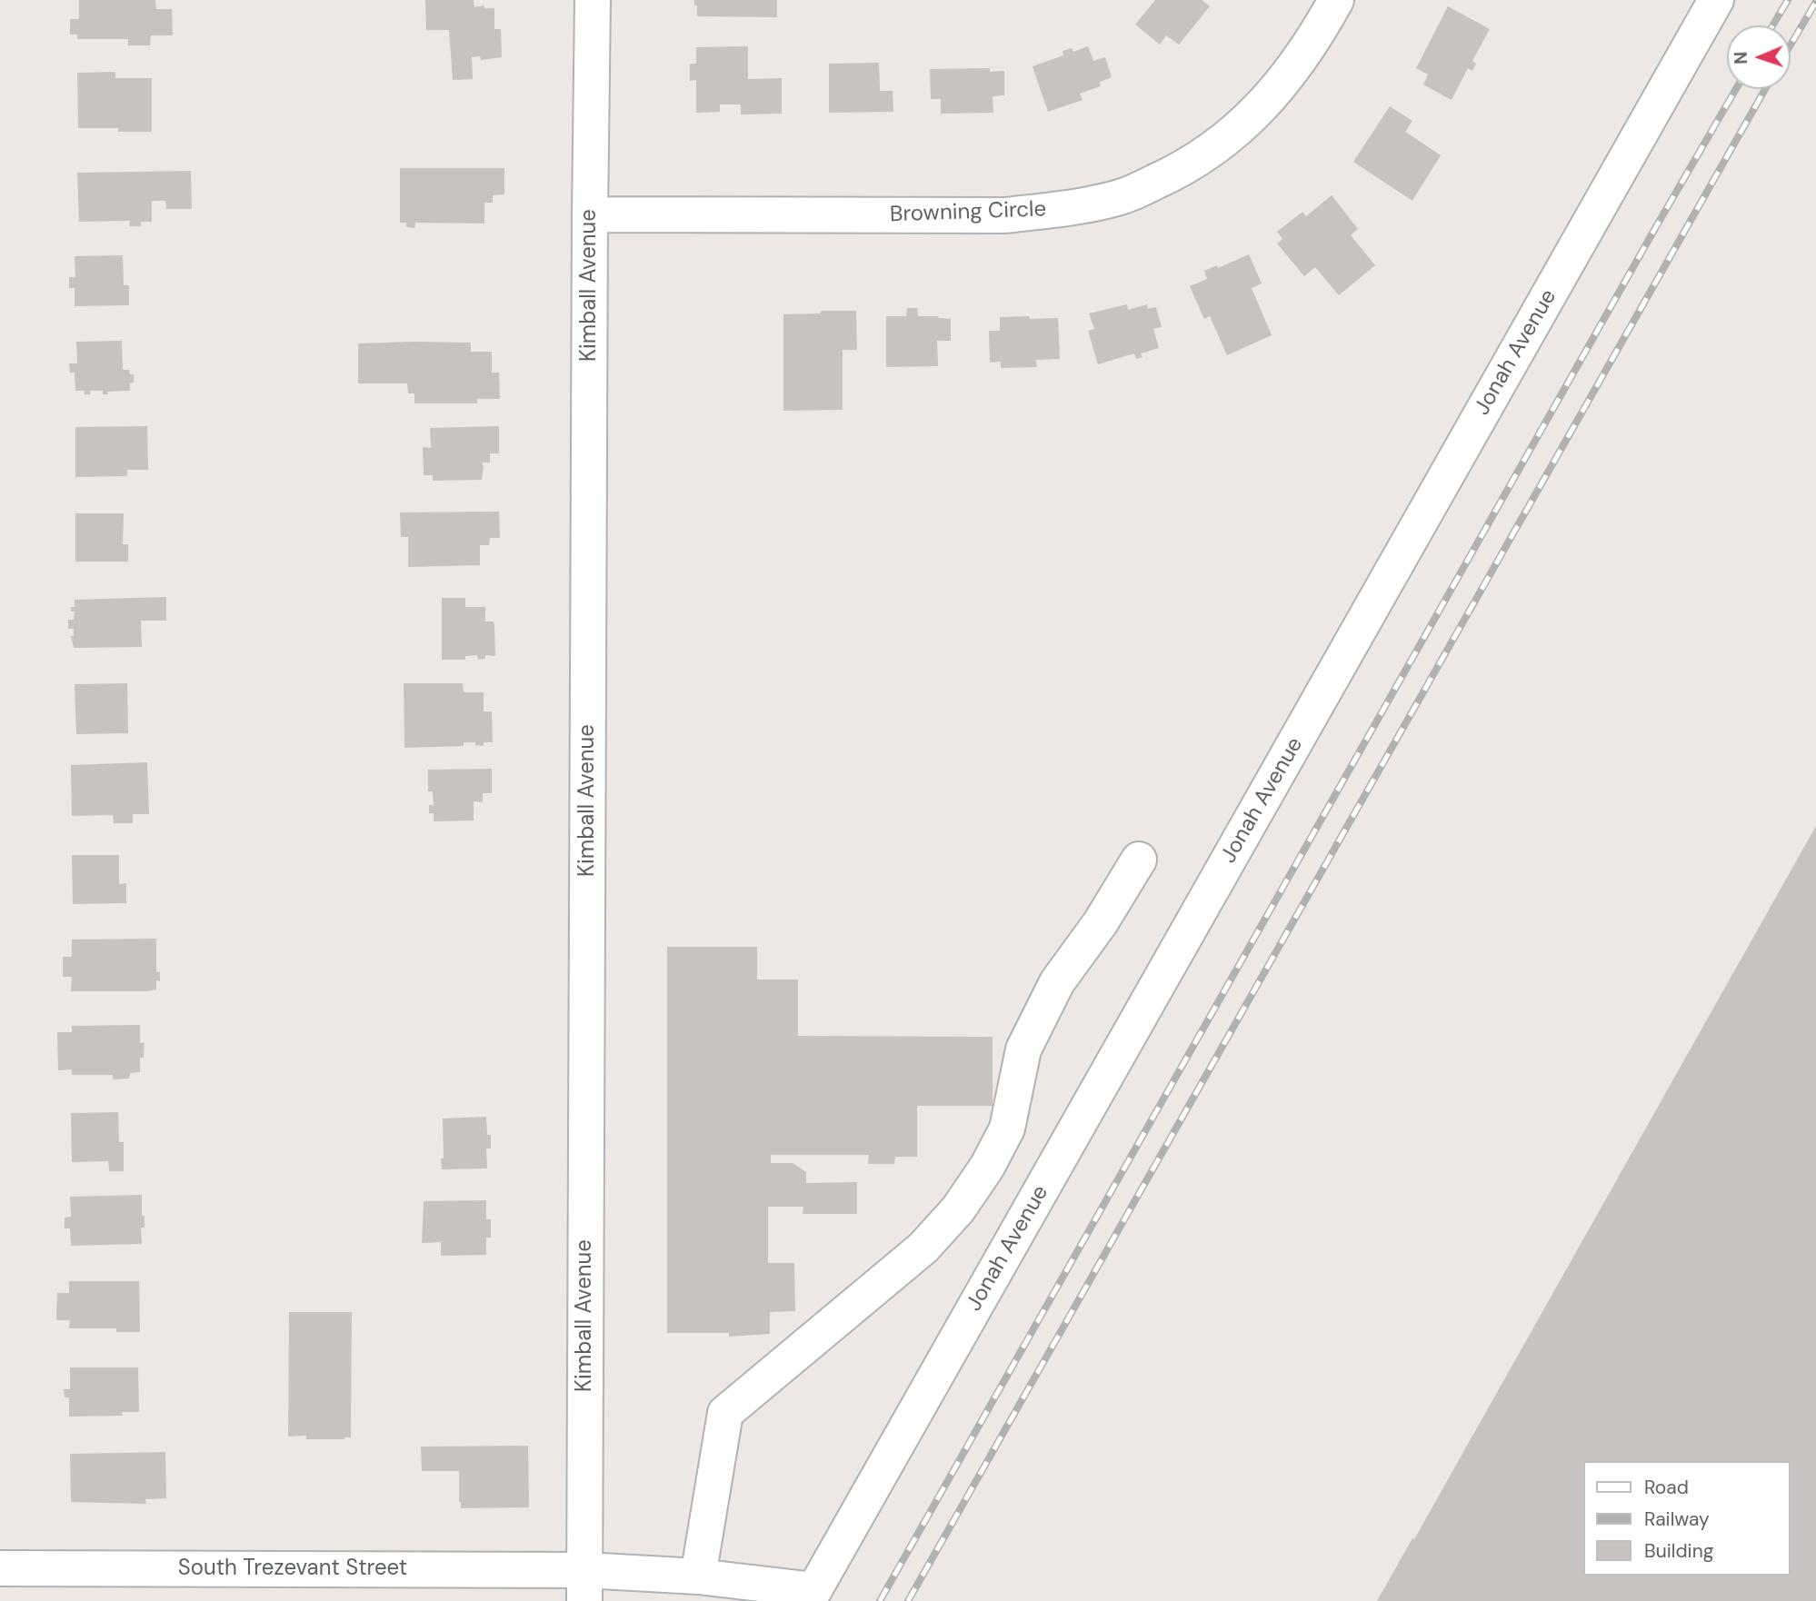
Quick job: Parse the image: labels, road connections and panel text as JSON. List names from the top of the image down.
{
  "streets": {
    "street": [
      "Browning Circle",
      "Kimball Avenue",
      "Jonah Avenue",
      "South Trezevant Street"
    ]
  },
  "crossings": [
    ["Browning Circle", "Kimball Avenue"],
    ["Kimball Avenue", "South Trezevant Street"],
    ["Jonah Avenue", "South Trezevant Street"]
  ],
  "legend": ["Road", "Railway", "Building"],
  "north": "left"
}
